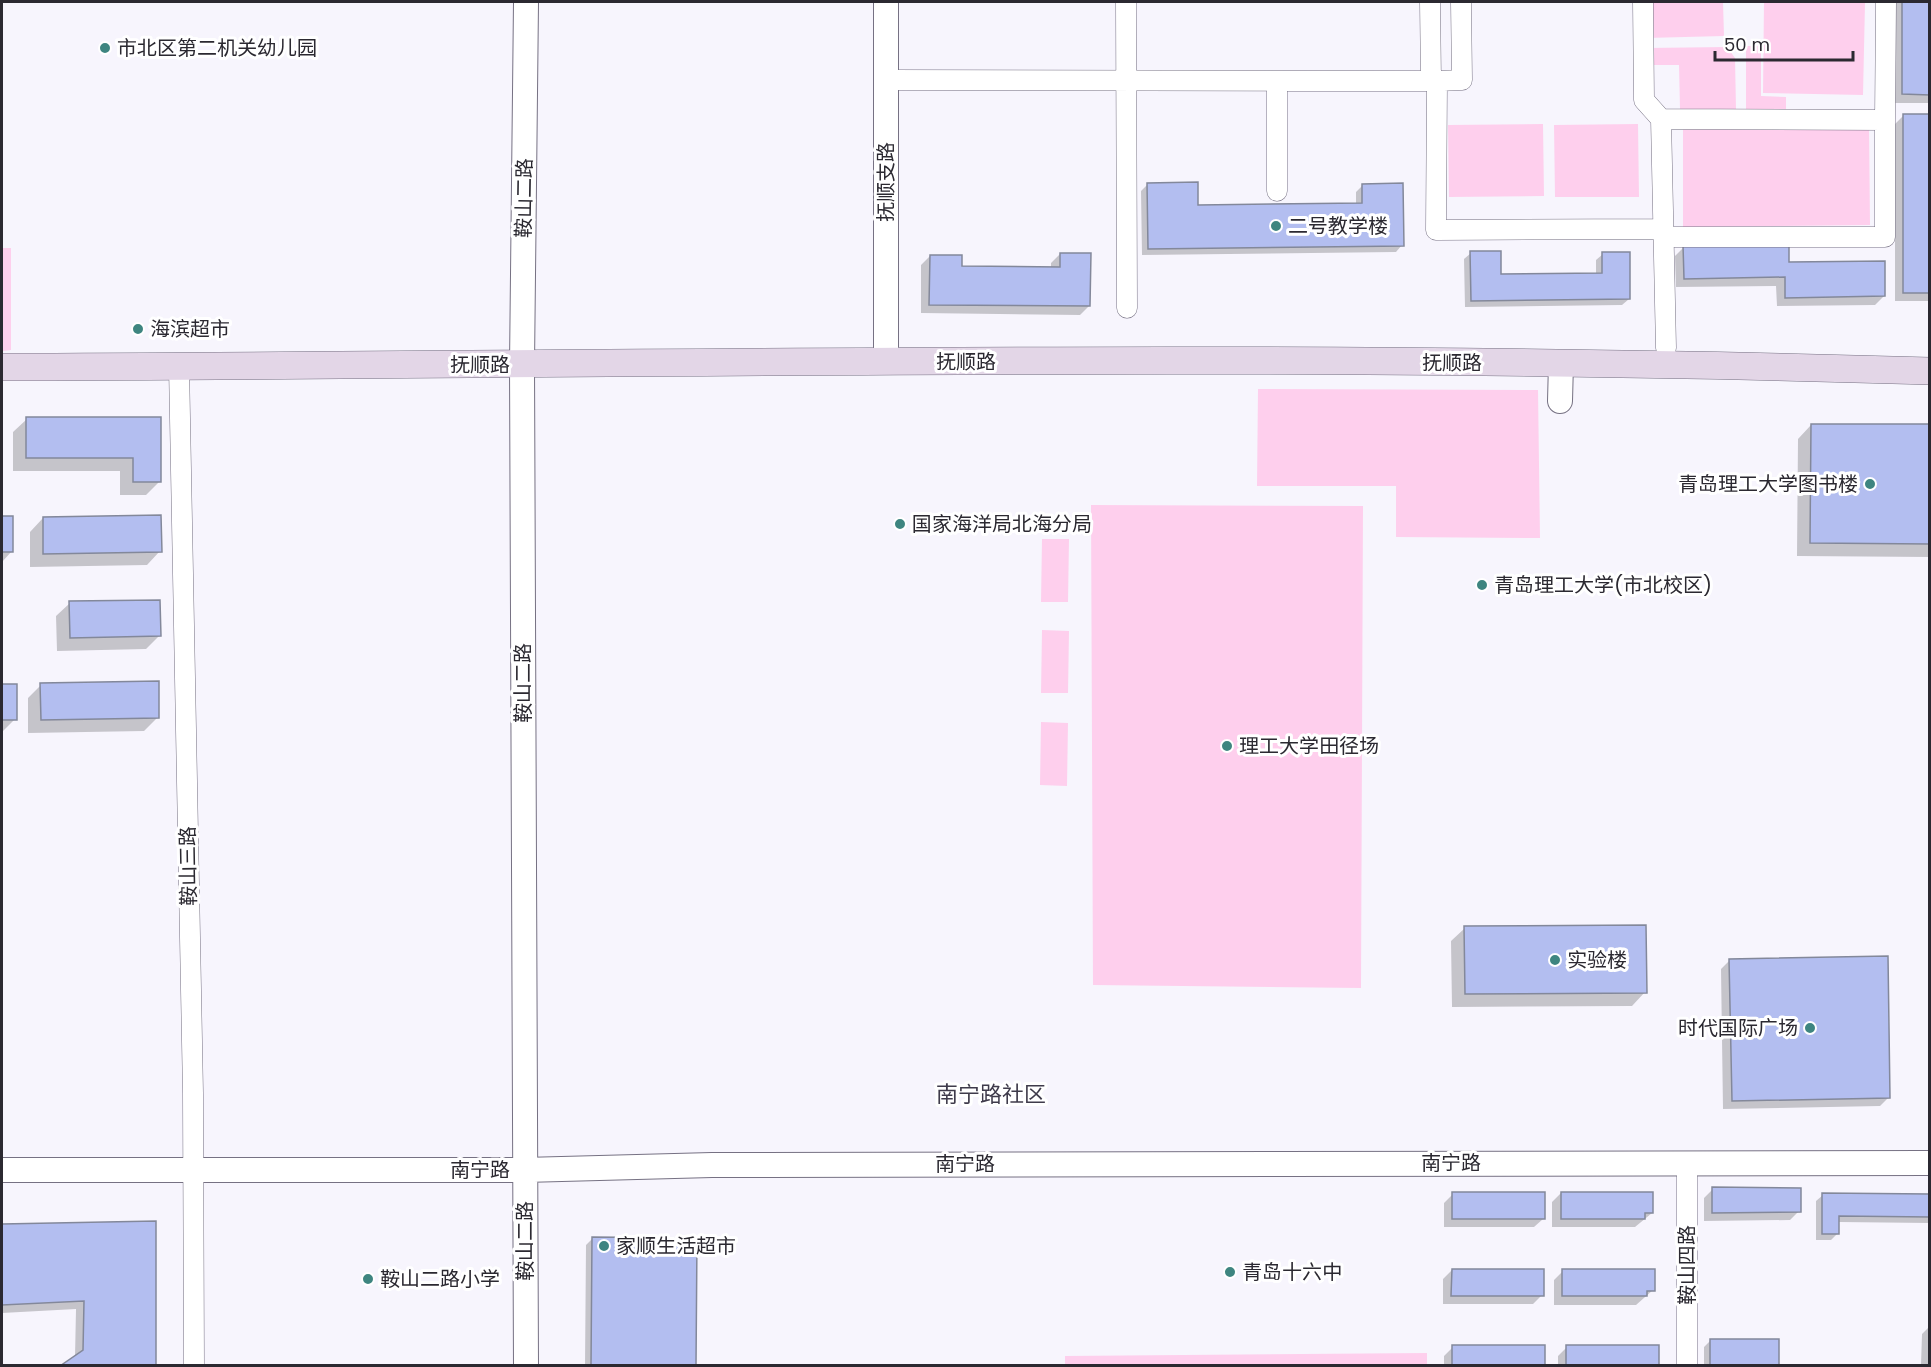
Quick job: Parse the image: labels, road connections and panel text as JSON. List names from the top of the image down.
{
  "streets": {
    "main road": ["抚顺路"],
    "street": [
      "抚顺支路",
      "鞍山二路",
      "鞍山三路",
      "南宁路",
      "鞍山四路"
    ]
  },
  "crossings": [
    ["抚顺支路", "抚顺路"],
    ["鞍山二路", "抚顺路"],
    ["鞍山二路", "南宁路"],
    ["抚顺路", "鞍山三路"],
    ["鞍山三路", "南宁路"],
    ["南宁路", "鞍山四路"]
  ],
  "districts": ["南宁路社区"],
  "places": [
    "市北区第二机关幼儿园",
    "二号教学楼",
    "海滨超市",
    "青岛理工大学图书楼",
    "国家海洋局北海分局",
    "青岛理工大学(市北校区)",
    "理工大学田径场",
    "实验楼",
    "时代国际广场",
    "家顺生活超市",
    "青岛十六中",
    "鞍山二路小学"
  ],
  "scale_bar": "50 m"
}
